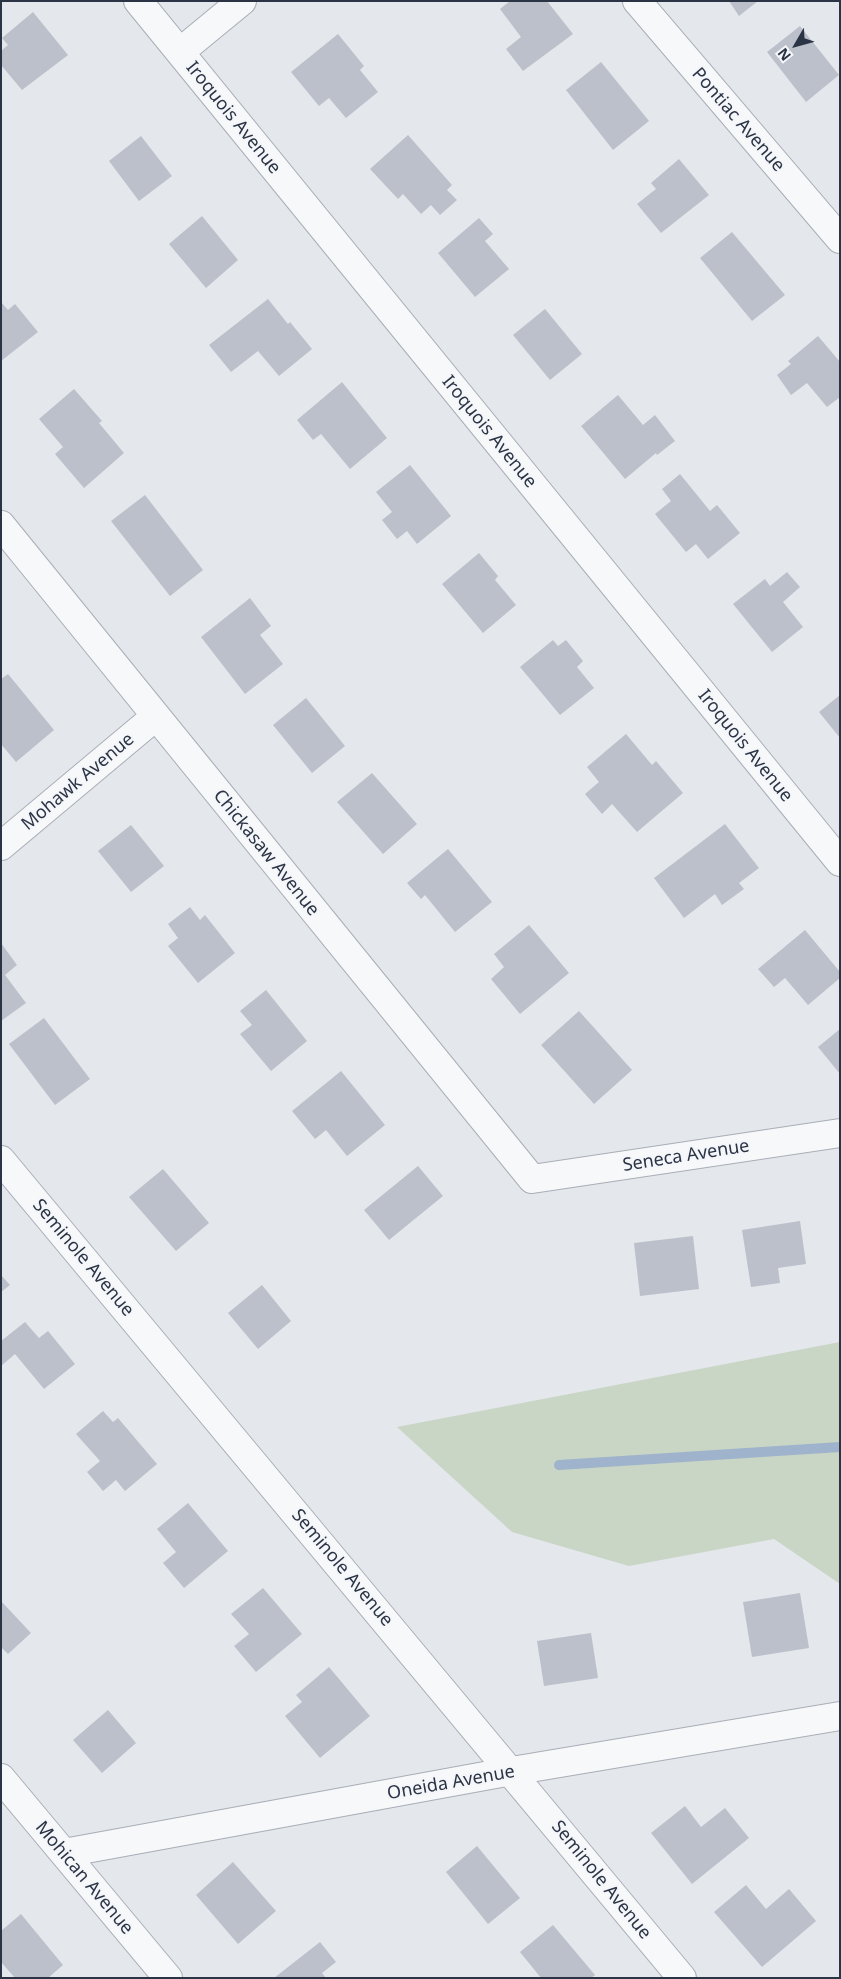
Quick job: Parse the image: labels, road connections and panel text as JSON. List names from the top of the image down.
{
  "streets": {
    "street": [
      "Iroquois Avenue",
      "Pontiac Avenue",
      "Mohawk Avenue",
      "Chickasaw Avenue",
      "Seneca Avenue",
      "Seminole Avenue",
      "Oneida Avenue",
      "Mohican Avenue"
    ]
  },
  "crossings": [
    ["Mohawk Avenue", "Chickasaw Avenue"],
    ["Chickasaw Avenue", "Seneca Avenue"],
    ["Seminole Avenue", "Oneida Avenue"],
    ["Oneida Avenue", "Mohican Avenue"]
  ],
  "north": "bottom left"
}
